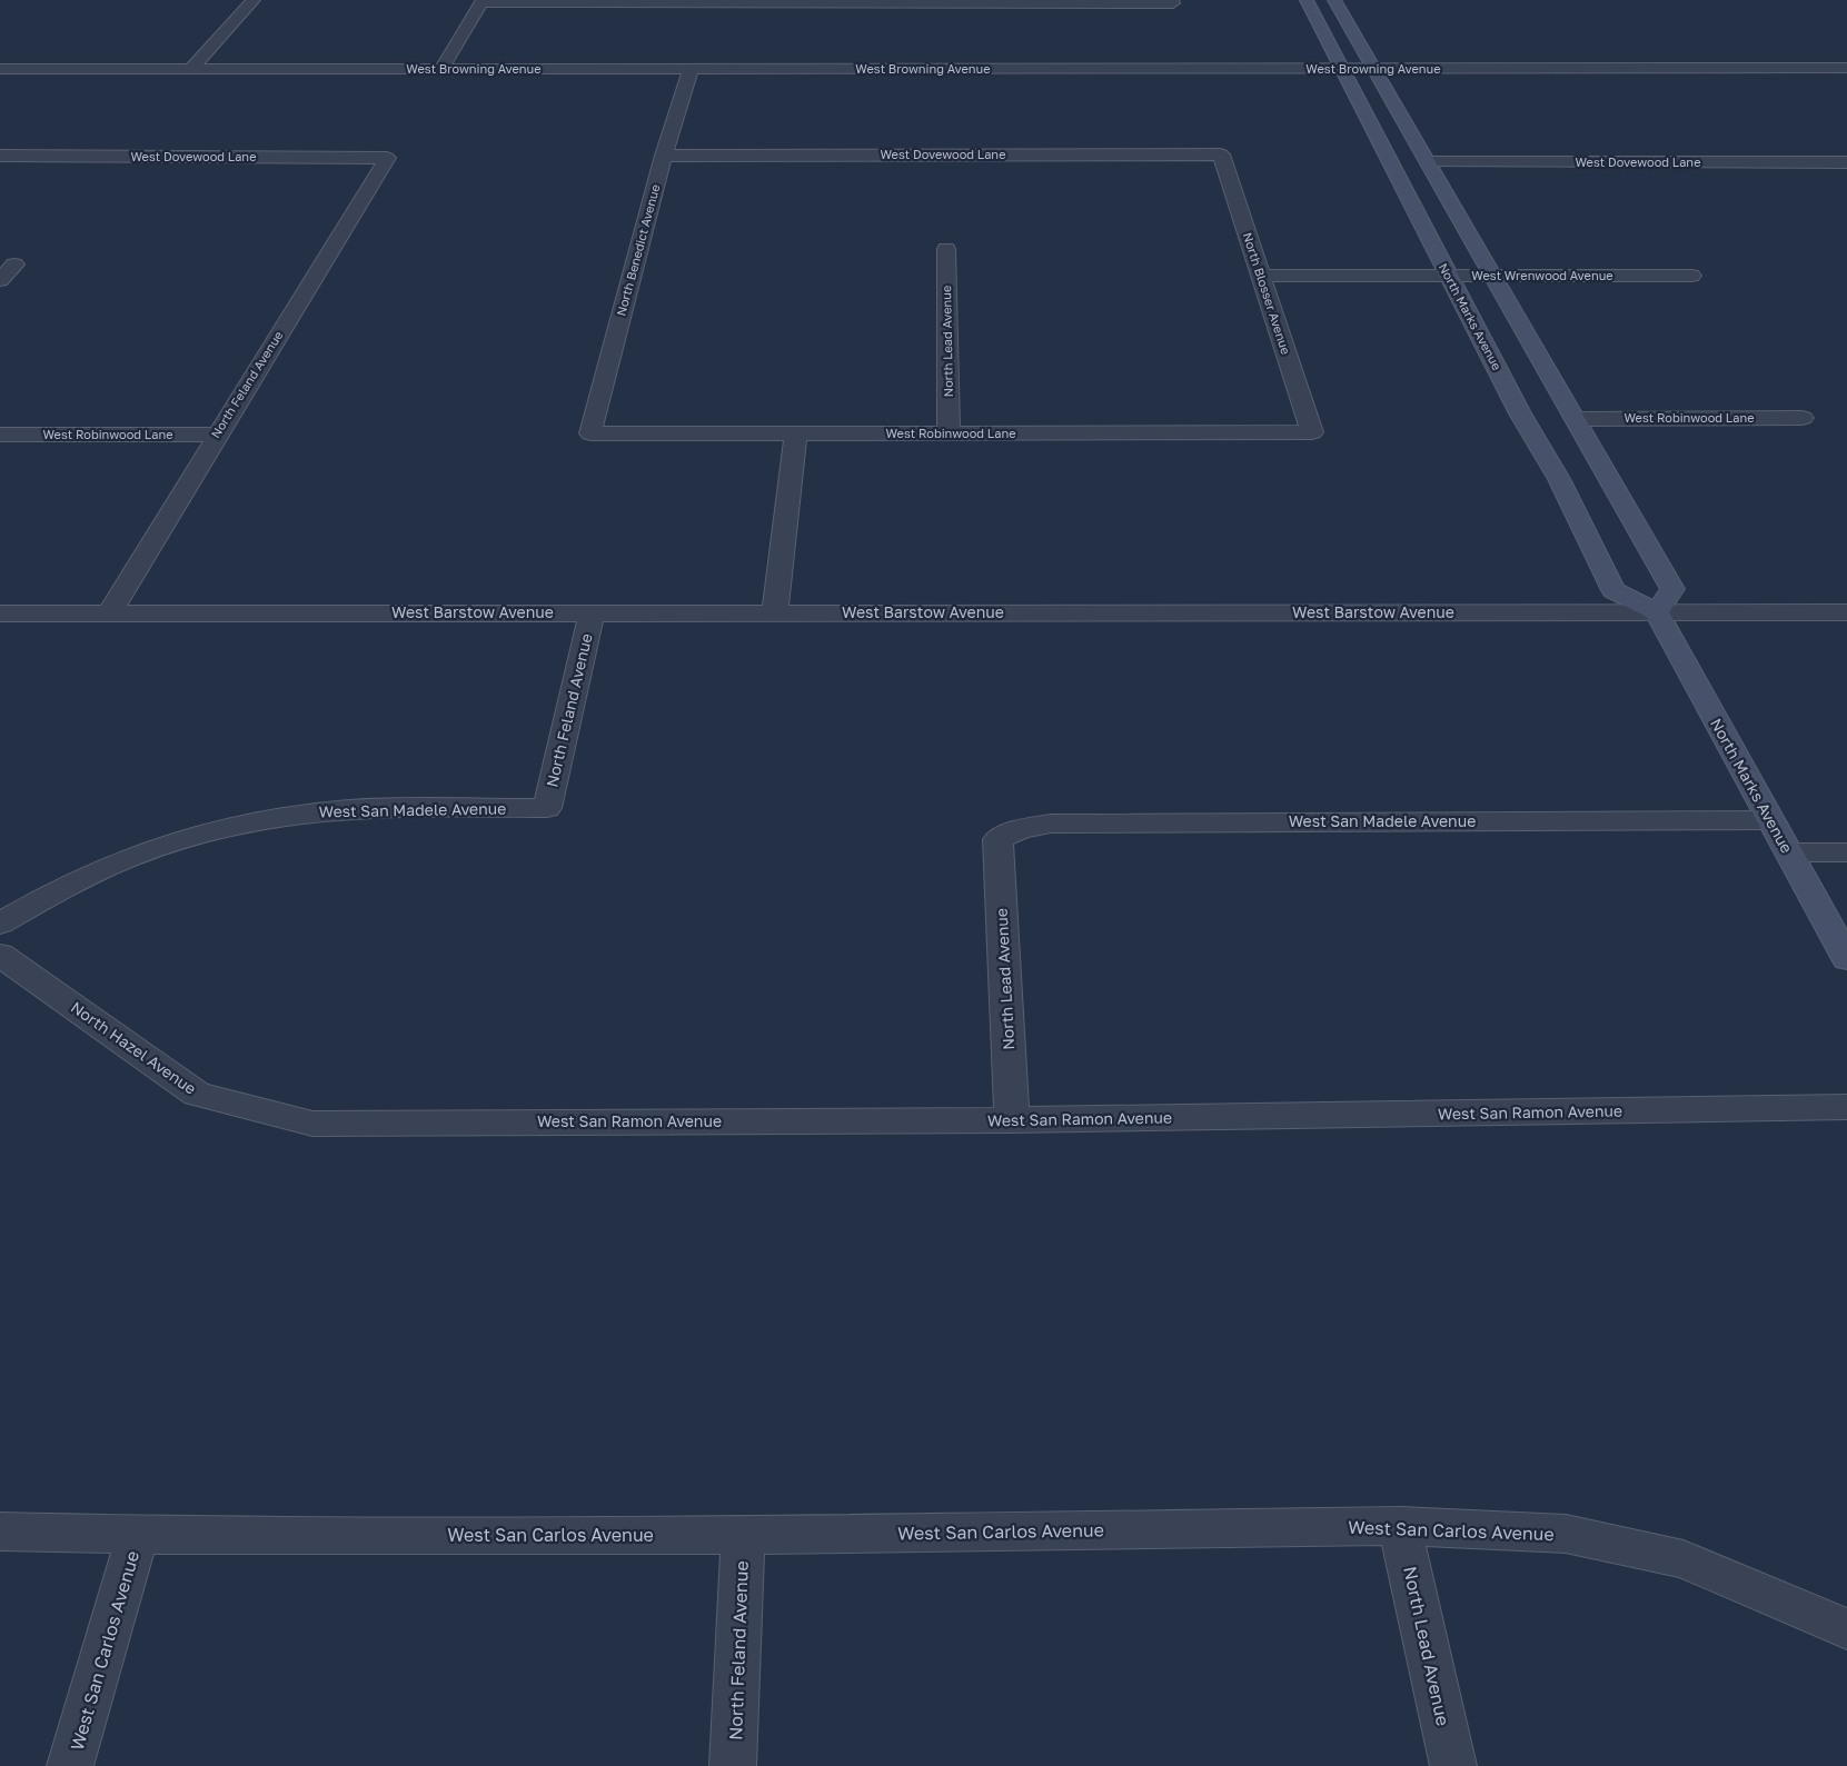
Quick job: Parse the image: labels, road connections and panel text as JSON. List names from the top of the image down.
{
  "streets": {
    "main road": ["North Marks Avenue"],
    "street": [
      "West Browning Avenue",
      "West Dovewood Lane",
      "North Benedict Avenue",
      "West Wrenwood Avenue",
      "North Blosser Avenue",
      "North Lead Avenue",
      "North Feland Avenue",
      "West Robinwood Lane",
      "West Barstow Avenue",
      "West San Madele Avenue",
      "North Hazel Avenue",
      "West San Ramon Avenue",
      "West San Carlos Avenue"
    ]
  },
  "crossings": [
    ["West Browning Avenue", "North Benedict Avenue"],
    ["West Browning Avenue", "North Marks Avenue"],
    ["West Dovewood Lane", "North Benedict Avenue"],
    ["West Dovewood Lane", "North Blosser Avenue"],
    ["West Dovewood Lane", "North Feland Avenue"],
    ["North Benedict Avenue", "West Robinwood Lane"],
    ["West Wrenwood Avenue", "North Blosser Avenue"],
    ["West Wrenwood Avenue", "North Marks Avenue"],
    ["North Blosser Avenue", "West Robinwood Lane"],
    ["North Marks Avenue", "West Barstow Avenue"],
    ["North Marks Avenue", "West San Madele Avenue"],
    ["North Lead Avenue", "West Robinwood Lane"],
    ["North Lead Avenue", "West San Madele Avenue"],
    ["North Lead Avenue", "West San Ramon Avenue"],
    ["North Lead Avenue", "West San Carlos Avenue"],
    ["North Feland Avenue", "West Robinwood Lane"],
    ["North Feland Avenue", "West Barstow Avenue"],
    ["North Feland Avenue", "West San Madele Avenue"],
    ["North Feland Avenue", "West San Carlos Avenue"],
    ["North Hazel Avenue", "West San Ramon Avenue"]
  ]
}
